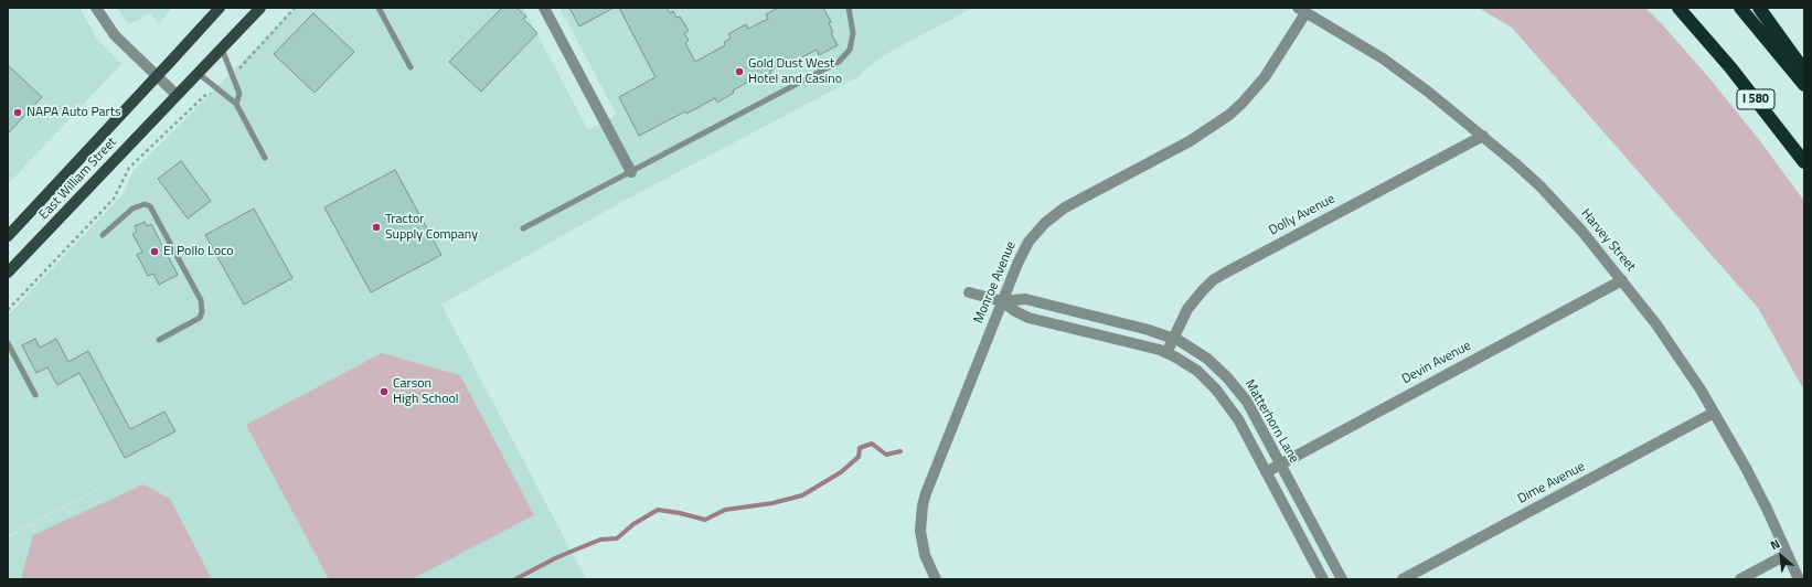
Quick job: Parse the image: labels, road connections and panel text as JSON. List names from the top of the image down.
{
  "streets": {
    "highway": ["I 580"],
    "main road": ["East William Street"],
    "street": [
      "Dolly Avenue",
      "Harvey Street",
      "Monroe Avenue",
      "Devin Avenue",
      "Matterhorn Lane",
      "Dime Avenue"
    ]
  },
  "crossings": [
    ["Dolly Avenue", "Harvey Street"],
    ["Dolly Avenue", "Matterhorn Lane"],
    ["Harvey Street", "Monroe Avenue"],
    ["Harvey Street", "Devin Avenue"],
    ["Harvey Street", "Dime Avenue"],
    ["Monroe Avenue", "Matterhorn Lane"],
    ["Devin Avenue", "Matterhorn Lane"]
  ],
  "places": [
    "Gold Dust West Hotel and Casino",
    "NAPA Auto Parts",
    "Tractor Supply Company",
    "El Pollo Loco",
    "Carson High School"
  ],
  "north": "top left"
}
